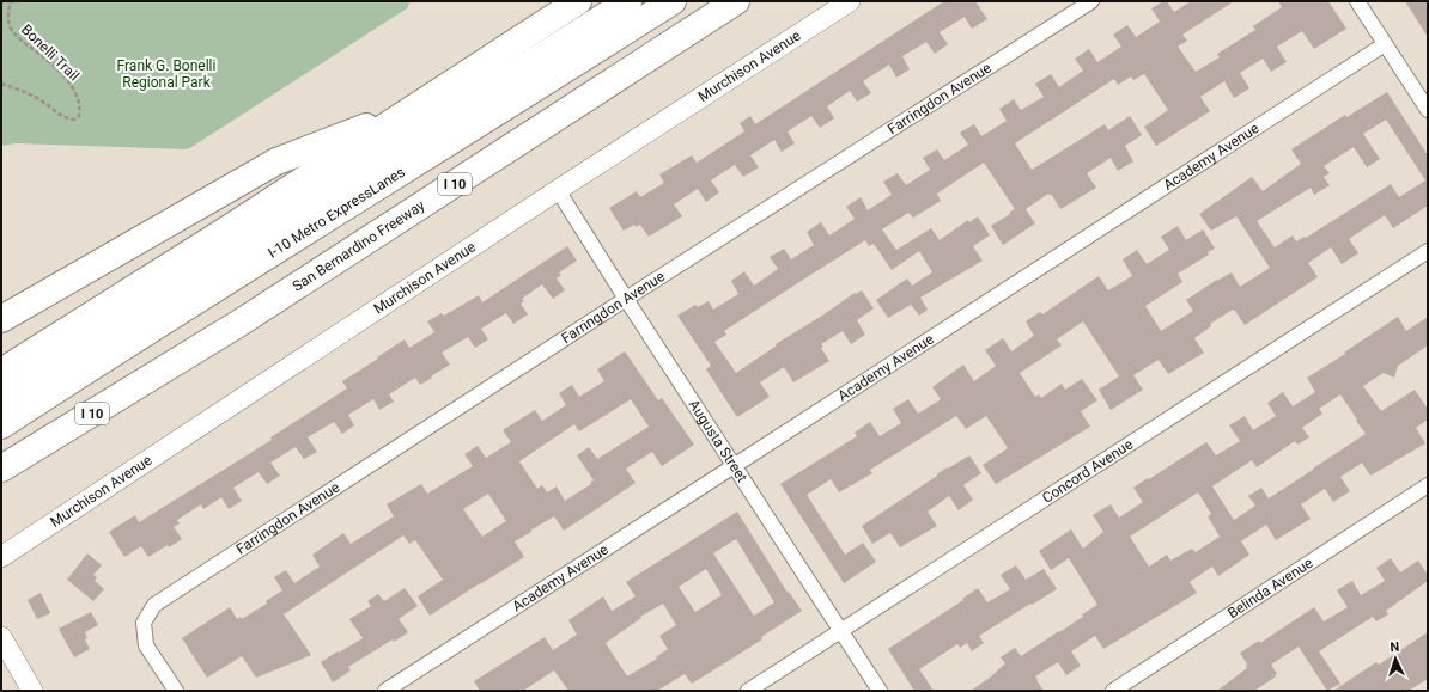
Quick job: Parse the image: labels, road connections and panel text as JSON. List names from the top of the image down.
{
  "streets": {
    "highway": ["I 10", "I-10 Metro ExpressLanes", "San Bernardino Freeway"],
    "street": [
      "Murchison Avenue",
      "Farringdon Avenue",
      "Academy Avenue",
      "Augusta Street",
      "Concord Avenue",
      "Belinda Avenue"
    ],
    "path": ["Bonelli Trail"]
  },
  "crossings": [
    ["Murchison Avenue", "Augusta Street"],
    ["Farringdon Avenue", "Augusta Street"],
    ["Academy Avenue", "Augusta Street"],
    ["Augusta Street", "Concord Avenue"]
  ],
  "parks": ["Frank G. Bonelli Regional Park"],
  "north": "top"
}
